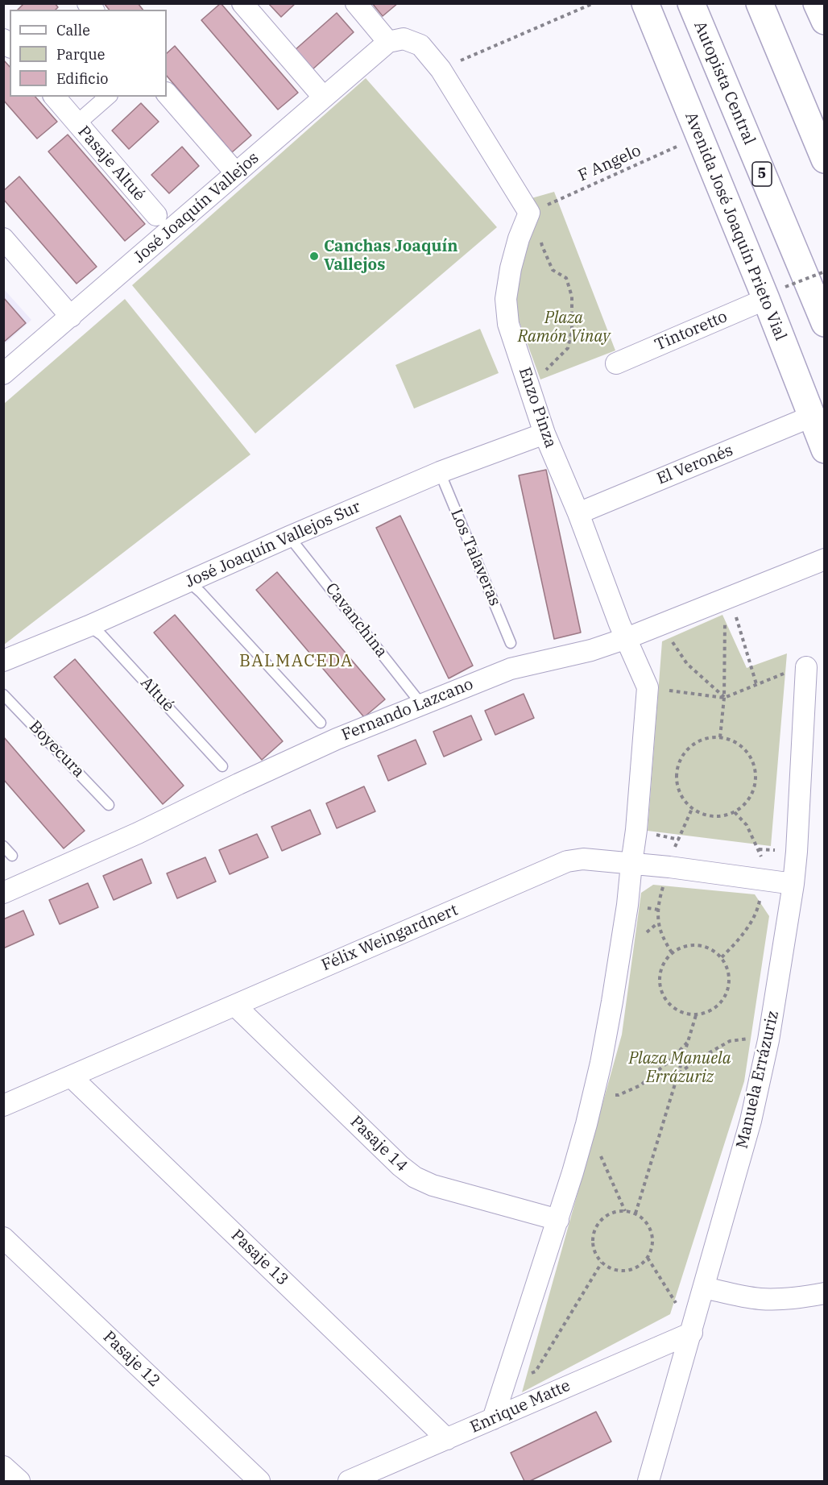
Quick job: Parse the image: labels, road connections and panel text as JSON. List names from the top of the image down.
{
  "streets": {
    "main road": ["Autopista Central", "5", "Avenida José Joaquín Prieto Vial"],
    "street": [
      "Pasaje Altué",
      "José Joaquín Vallejos",
      "Tintoretto",
      "Enzo Pinza",
      "El Veronés",
      "José Joaquín Vallejos Sur",
      "Fernando Lazcano",
      "Félix Weingardnert",
      "Manuela Errázuriz",
      "Pasaje 14",
      "Pasaje 13",
      "Pasaje 12",
      "Enrique Matte"
    ],
    "lane": [
      "Los Talaveras",
      "Cavanchina",
      "Altué",
      "Boyecura"
    ],
    "path": ["F Angelo"]
  },
  "crossings": [
    ["Pasaje Altué", "José Joaquín Vallejos"],
    ["F Angelo", "Avenida José Joaquín Prieto Vial"],
    ["F Angelo", "Enzo Pinza"],
    ["Avenida José Joaquín Prieto Vial", "Tintoretto"],
    ["Avenida José Joaquín Prieto Vial", "El Veronés"],
    ["Enzo Pinza", "El Veronés"],
    ["Enzo Pinza", "José Joaquín Vallejos Sur"],
    ["Enzo Pinza", "Fernando Lazcano"],
    ["José Joaquín Vallejos Sur", "Los Talaveras"],
    ["José Joaquín Vallejos Sur", "Cavanchina"],
    ["José Joaquín Vallejos Sur", "Altué"],
    ["Cavanchina", "Fernando Lazcano"],
    ["Félix Weingardnert", "Manuela Errázuriz"],
    ["Félix Weingardnert", "Pasaje 14"],
    ["Félix Weingardnert", "Pasaje 13"],
    ["Manuela Errázuriz", "Enrique Matte"],
    ["Pasaje 13", "Enrique Matte"]
  ],
  "districts": ["BALMACEDA"],
  "parks": ["Plaza Ramón Vinay", "Plaza Manuela Errázuriz"],
  "places": ["Canchas Joaquín Vallejos"],
  "legend": ["Calle", "Parque", "Edificio"]
}
